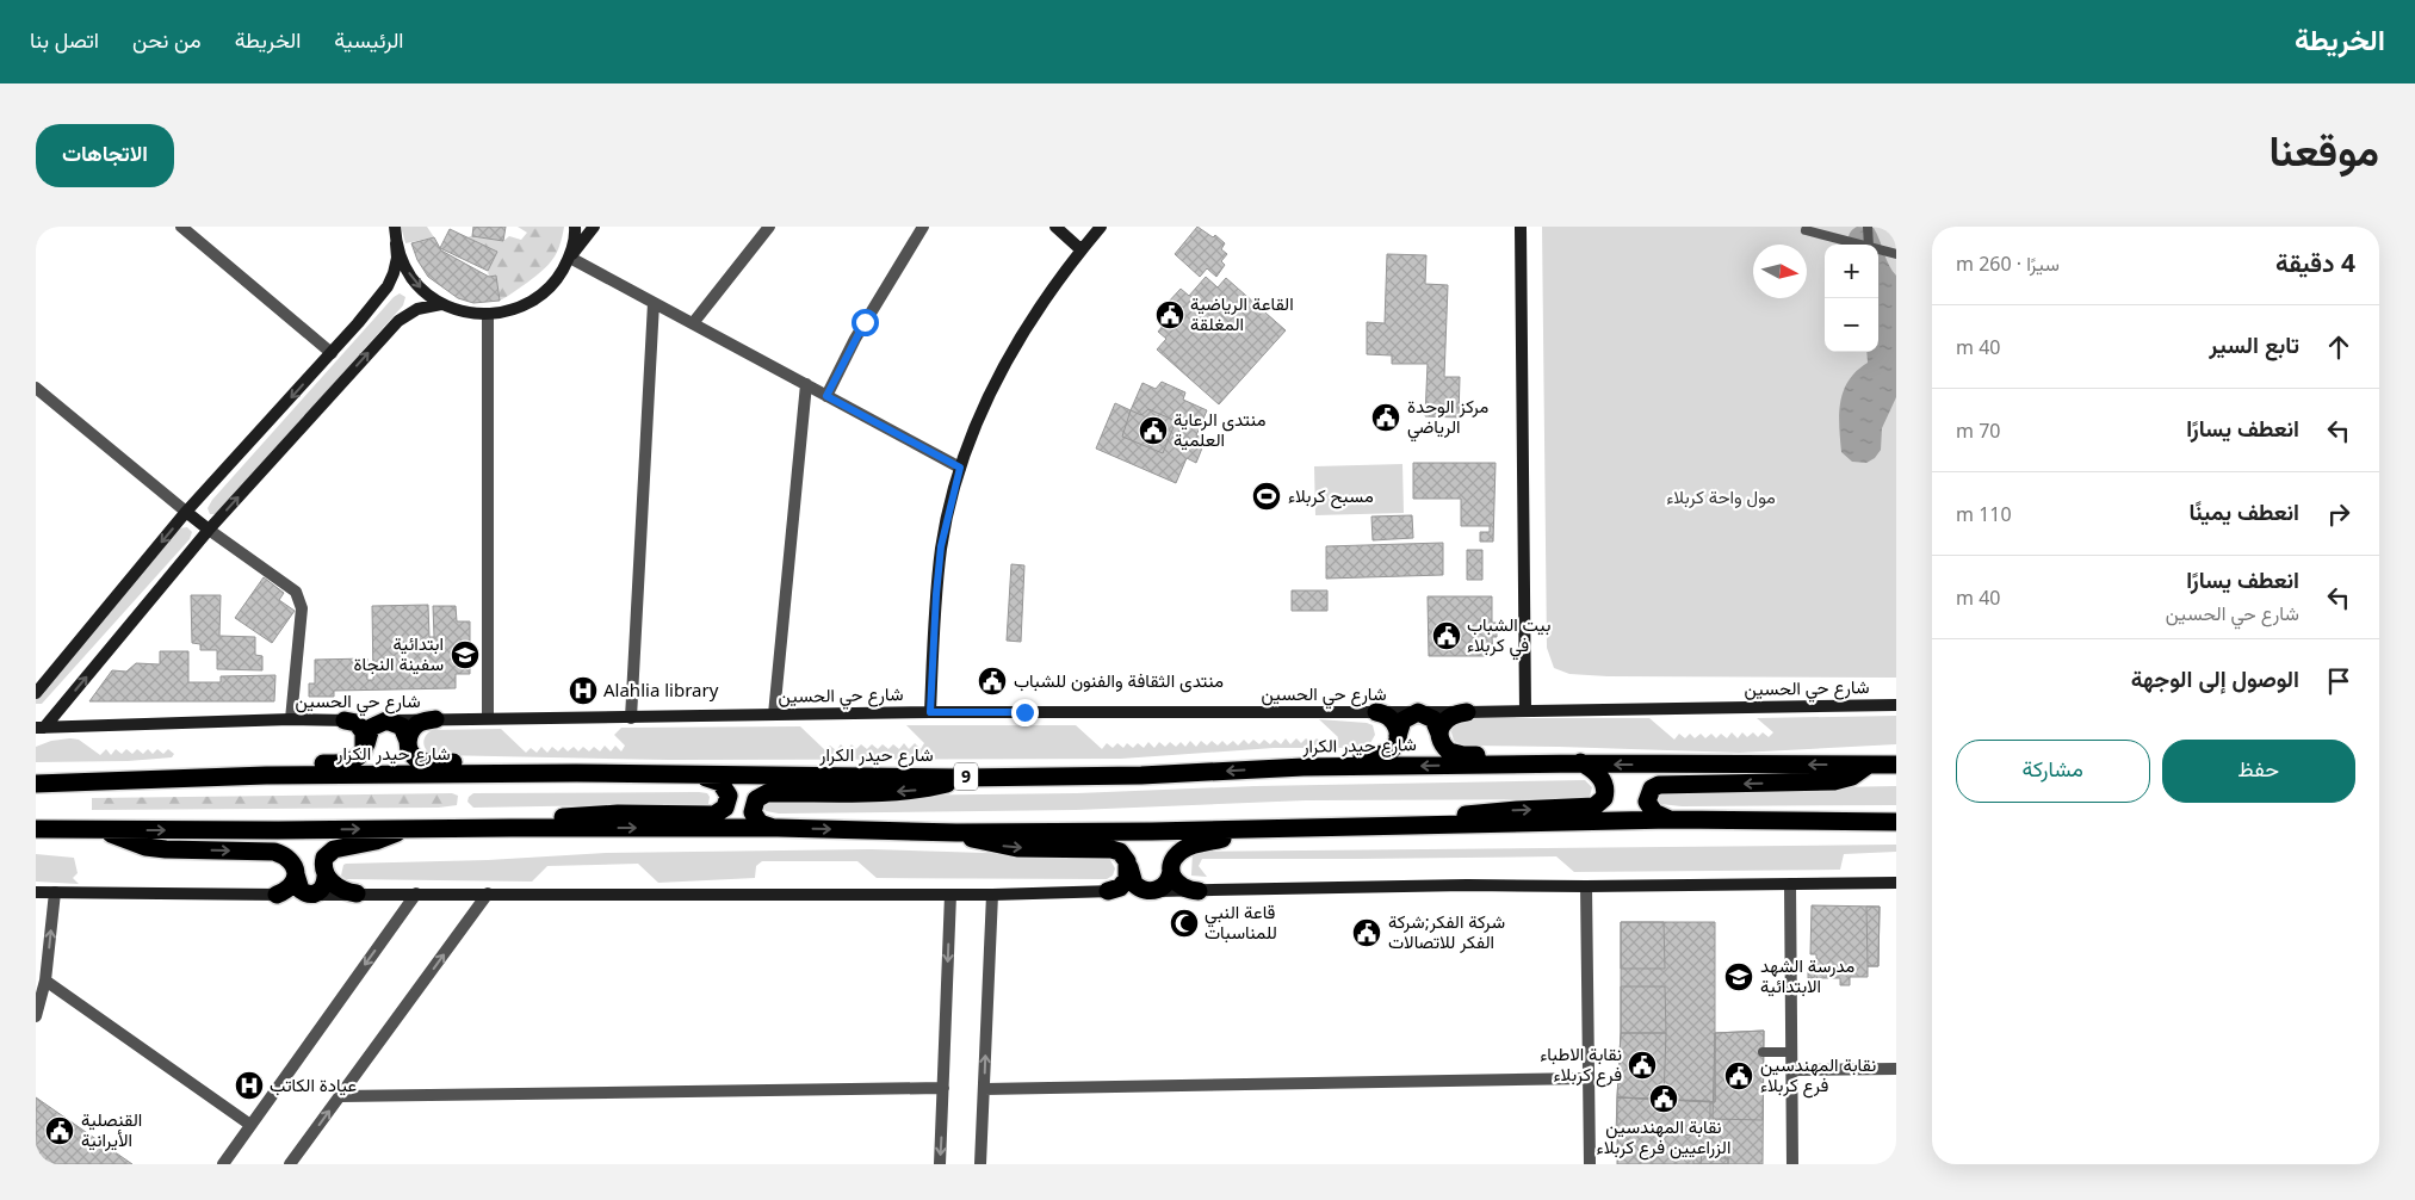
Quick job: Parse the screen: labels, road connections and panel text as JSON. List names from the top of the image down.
{
  "streets": {
    "highway": ["شارع حيدر الكرار", "9"],
    "main road": ["شارع حي الحسين"]
  },
  "parks": ["مول واحة كربلاء"],
  "places": {
    "public building": [
      "القاعة الرياضية المغلقة",
      "مركز الوحدة الرياضي",
      "منتدى الرعاية العلمية",
      "بيت الشباب في كربلاء",
      "منتدى الثقافة والفنون للشباب",
      "شركة الفكر;شركة الفكر للاتصالات",
      "نقابة الاطباء فرع كربلاء",
      "نقابة المهندسين فرع كربلاء",
      "نقابة المهندسين الزراعيين فرع كربلاء",
      "القنصلية الأيرانية"
    ],
    "sports": ["مسبح كربلاء"],
    "school or university": ["ابتدائية سفينة النجاة", "مدرسة الشهد الابتدائية"],
    "hospital": ["Alahlia library", "عيادة الكاتب"],
    "mosque": ["قاعة النبي للمناسبات"]
  },
  "north": "right",
  "page": {
    "header": "الخريطة",
    "nav": [
      "الرئيسية",
      "الخريطة",
      "من نحن",
      "اتصل بنا"
    ],
    "title": "موقعنا",
    "buttons": [
      "الاتجاهات",
      ["حفظ", "مشاركة"]
    ],
    "heading": ["4 دقيقة", "سيرًا · 260 m"],
    "map_buttons": ["+", "−"],
    "list": [
      ["تابع السير", "40 m"],
      ["انعطف يسارًا", "70 m"],
      ["انعطف يمينًا", "110 m"],
      ["انعطف يسارًا", "شارع حي الحسين", "40 m"],
      "الوصول إلى الوجهة"
    ]
  }
}
